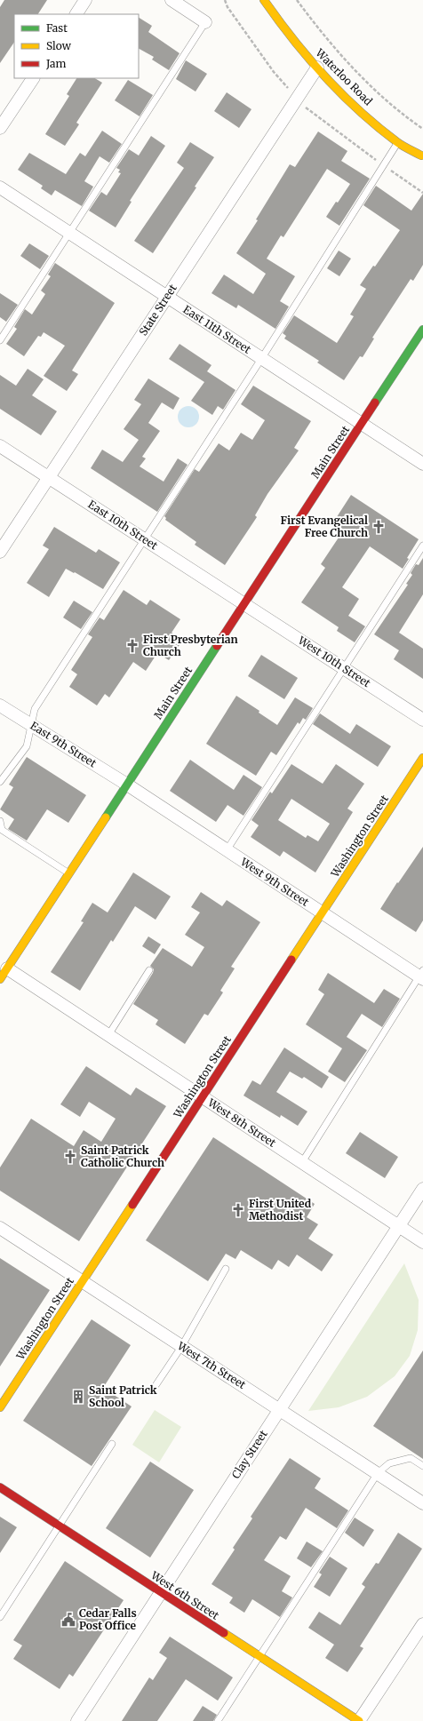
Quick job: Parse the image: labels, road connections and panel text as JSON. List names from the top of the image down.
{
  "streets": {
    "street": [
      "Waterloo Road",
      "State Street",
      "East 11th Street",
      "Main Street",
      "East 10th Street",
      "West 10th Street",
      "East 9th Street",
      "Washington Street",
      "West 9th Street",
      "West 8th Street",
      "West 7th Street",
      "Clay Street",
      "West 6th Street"
    ]
  },
  "crossings": [
    ["Waterloo Road", "State Street"],
    ["State Street", "East 11th Street"],
    ["State Street", "East 10th Street"],
    ["East 11th Street", "Main Street"],
    ["Main Street", "East 10th Street"],
    ["Main Street", "West 10th Street"],
    ["Main Street", "East 9th Street"],
    ["Main Street", "West 9th Street"],
    ["Main Street", "West 8th Street"],
    ["East 10th Street", "West 10th Street"],
    ["East 9th Street", "West 9th Street"],
    ["Washington Street", "West 9th Street"],
    ["Washington Street", "West 8th Street"],
    ["Washington Street", "West 7th Street"],
    ["West 8th Street", "Clay Street"],
    ["West 7th Street", "Clay Street"],
    ["Clay Street", "West 6th Street"]
  ],
  "places": {
    "church": [
      "First Evangelical Free Church",
      "First Presbyterian Church",
      "Saint Patrick Catholic Church",
      "First United Methodist"
    ],
    "building": ["Saint Patrick School"],
    "public building": ["Cedar Falls Post Office"]
  },
  "legend": ["Fast", "Slow", "Jam"]
}
